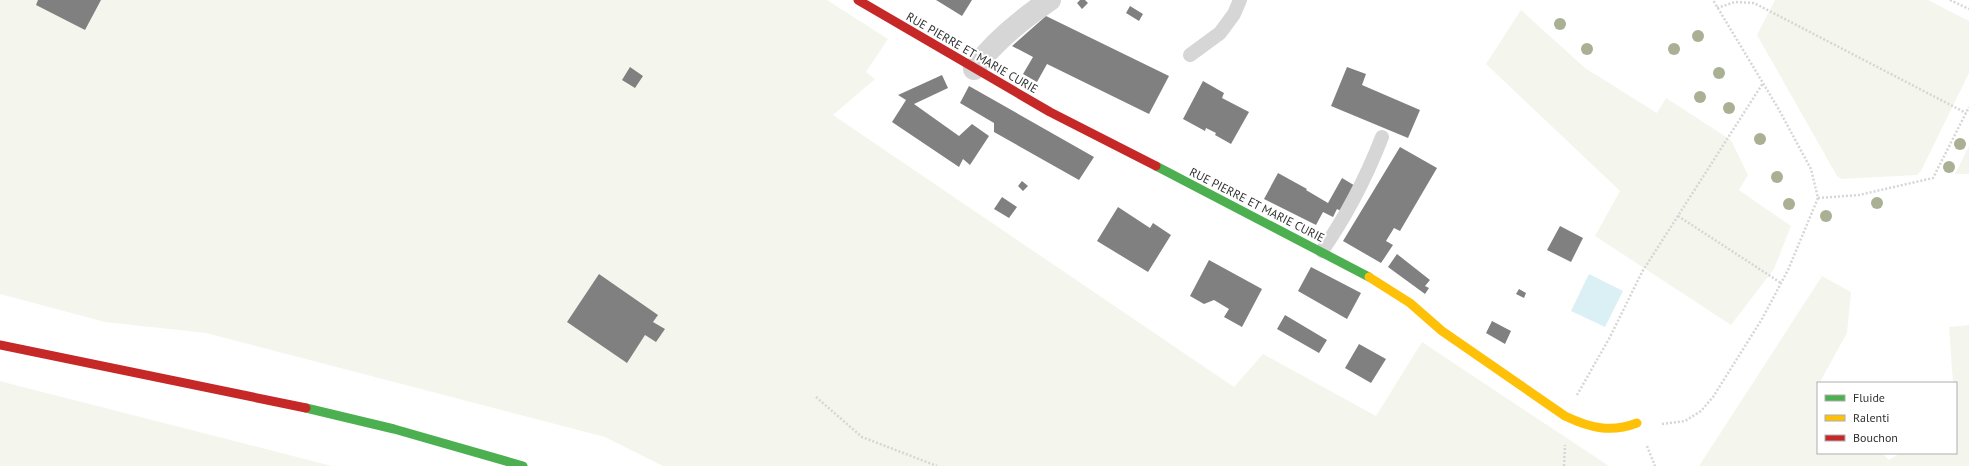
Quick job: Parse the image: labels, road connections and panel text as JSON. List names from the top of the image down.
{
  "streets": {
    "street": ["RUE PIERRE ET MARIE CURIE"]
  },
  "legend": ["Fluide", "Ralenti", "Bouchon"]
}
